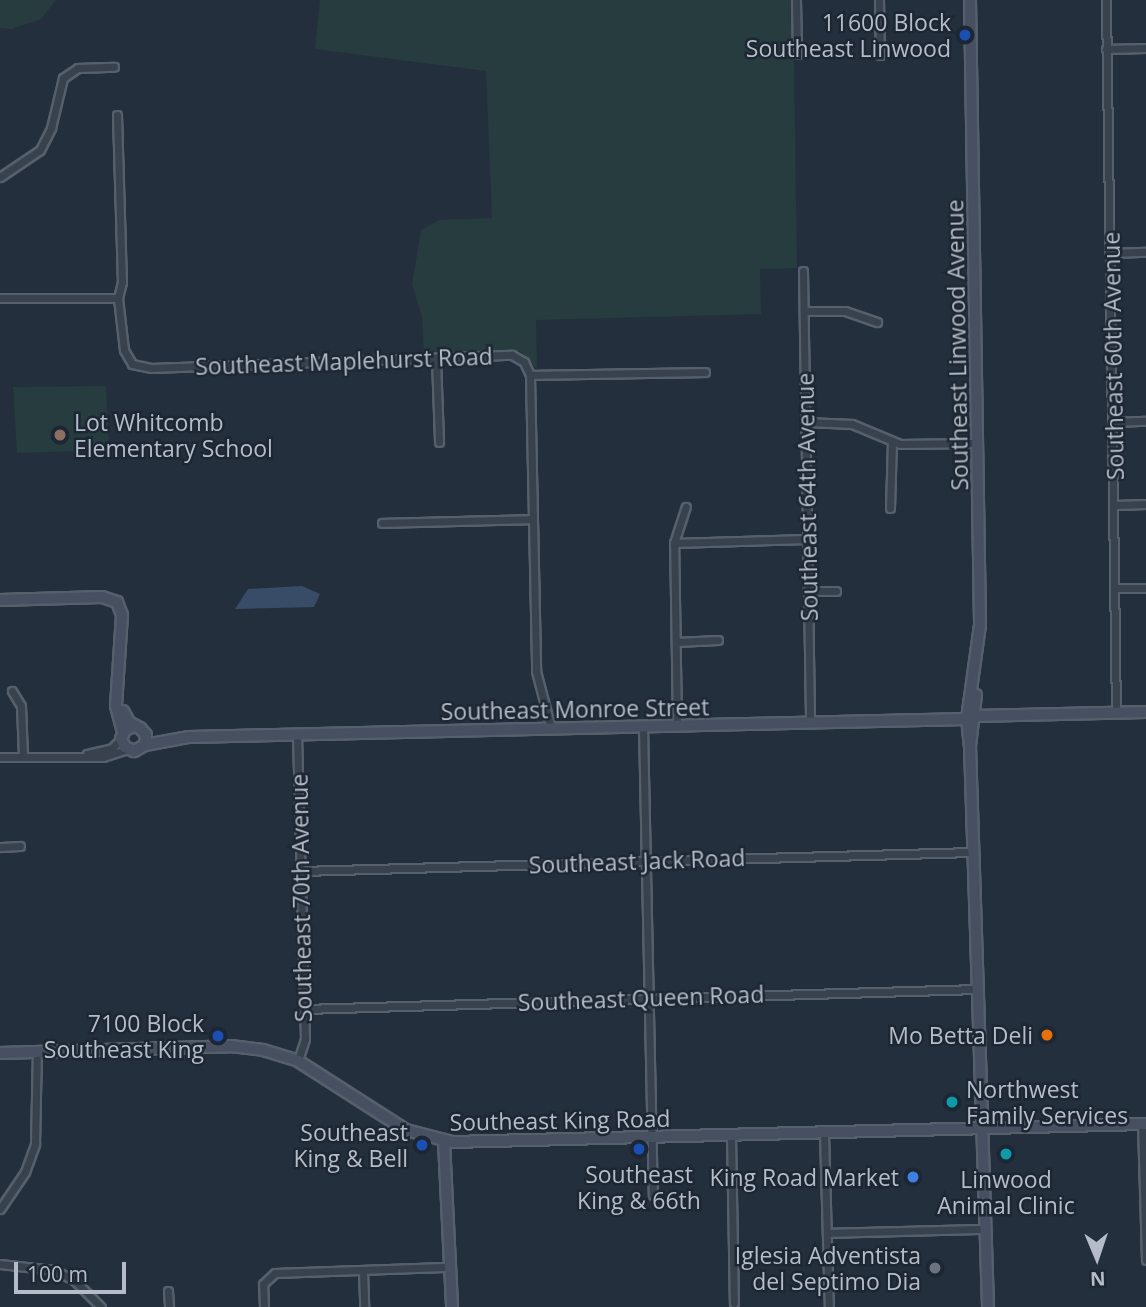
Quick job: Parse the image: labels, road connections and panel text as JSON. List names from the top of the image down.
{
  "streets": {
    "main road": ["Southeast Linwood Avenue", "Southeast Monroe Street", "Southeast King Road"],
    "street": [
      "Southeast 60th Avenue",
      "Southeast Maplehurst Road",
      "Southeast 64th Avenue",
      "Southeast Jack Road",
      "Southeast 70th Avenue",
      "Southeast Queen Road"
    ]
  },
  "crossings": [
    ["Southeast Linwood Avenue", "Southeast Monroe Street"],
    ["Southeast Linwood Avenue", "Southeast Jack Road"],
    ["Southeast Linwood Avenue", "Southeast Queen Road"],
    ["Southeast Linwood Avenue", "Southeast King Road"],
    ["Southeast 60th Avenue", "Southeast Monroe Street"],
    ["Southeast 64th Avenue", "Southeast Monroe Street"],
    ["Southeast Monroe Street", "Southeast 70th Avenue"],
    ["Southeast Jack Road", "Southeast 70th Avenue"],
    ["Southeast 70th Avenue", "Southeast Queen Road"],
    ["Southeast 70th Avenue", "Southeast King Road"]
  ],
  "places": [
    "11600 Block Southeast Linwood",
    "Lot Whitcomb Elementary School",
    "Mo Betta Deli",
    "7100 Block Southeast King",
    "Northwest Family Services",
    "Southeast King & Bell",
    "Southeast King & 66th",
    "Linwood Animal Clinic",
    "King Road Market",
    "Iglesia Adventista del Septimo Dia"
  ],
  "scale_bar": "100 m",
  "north": "bottom"
}
